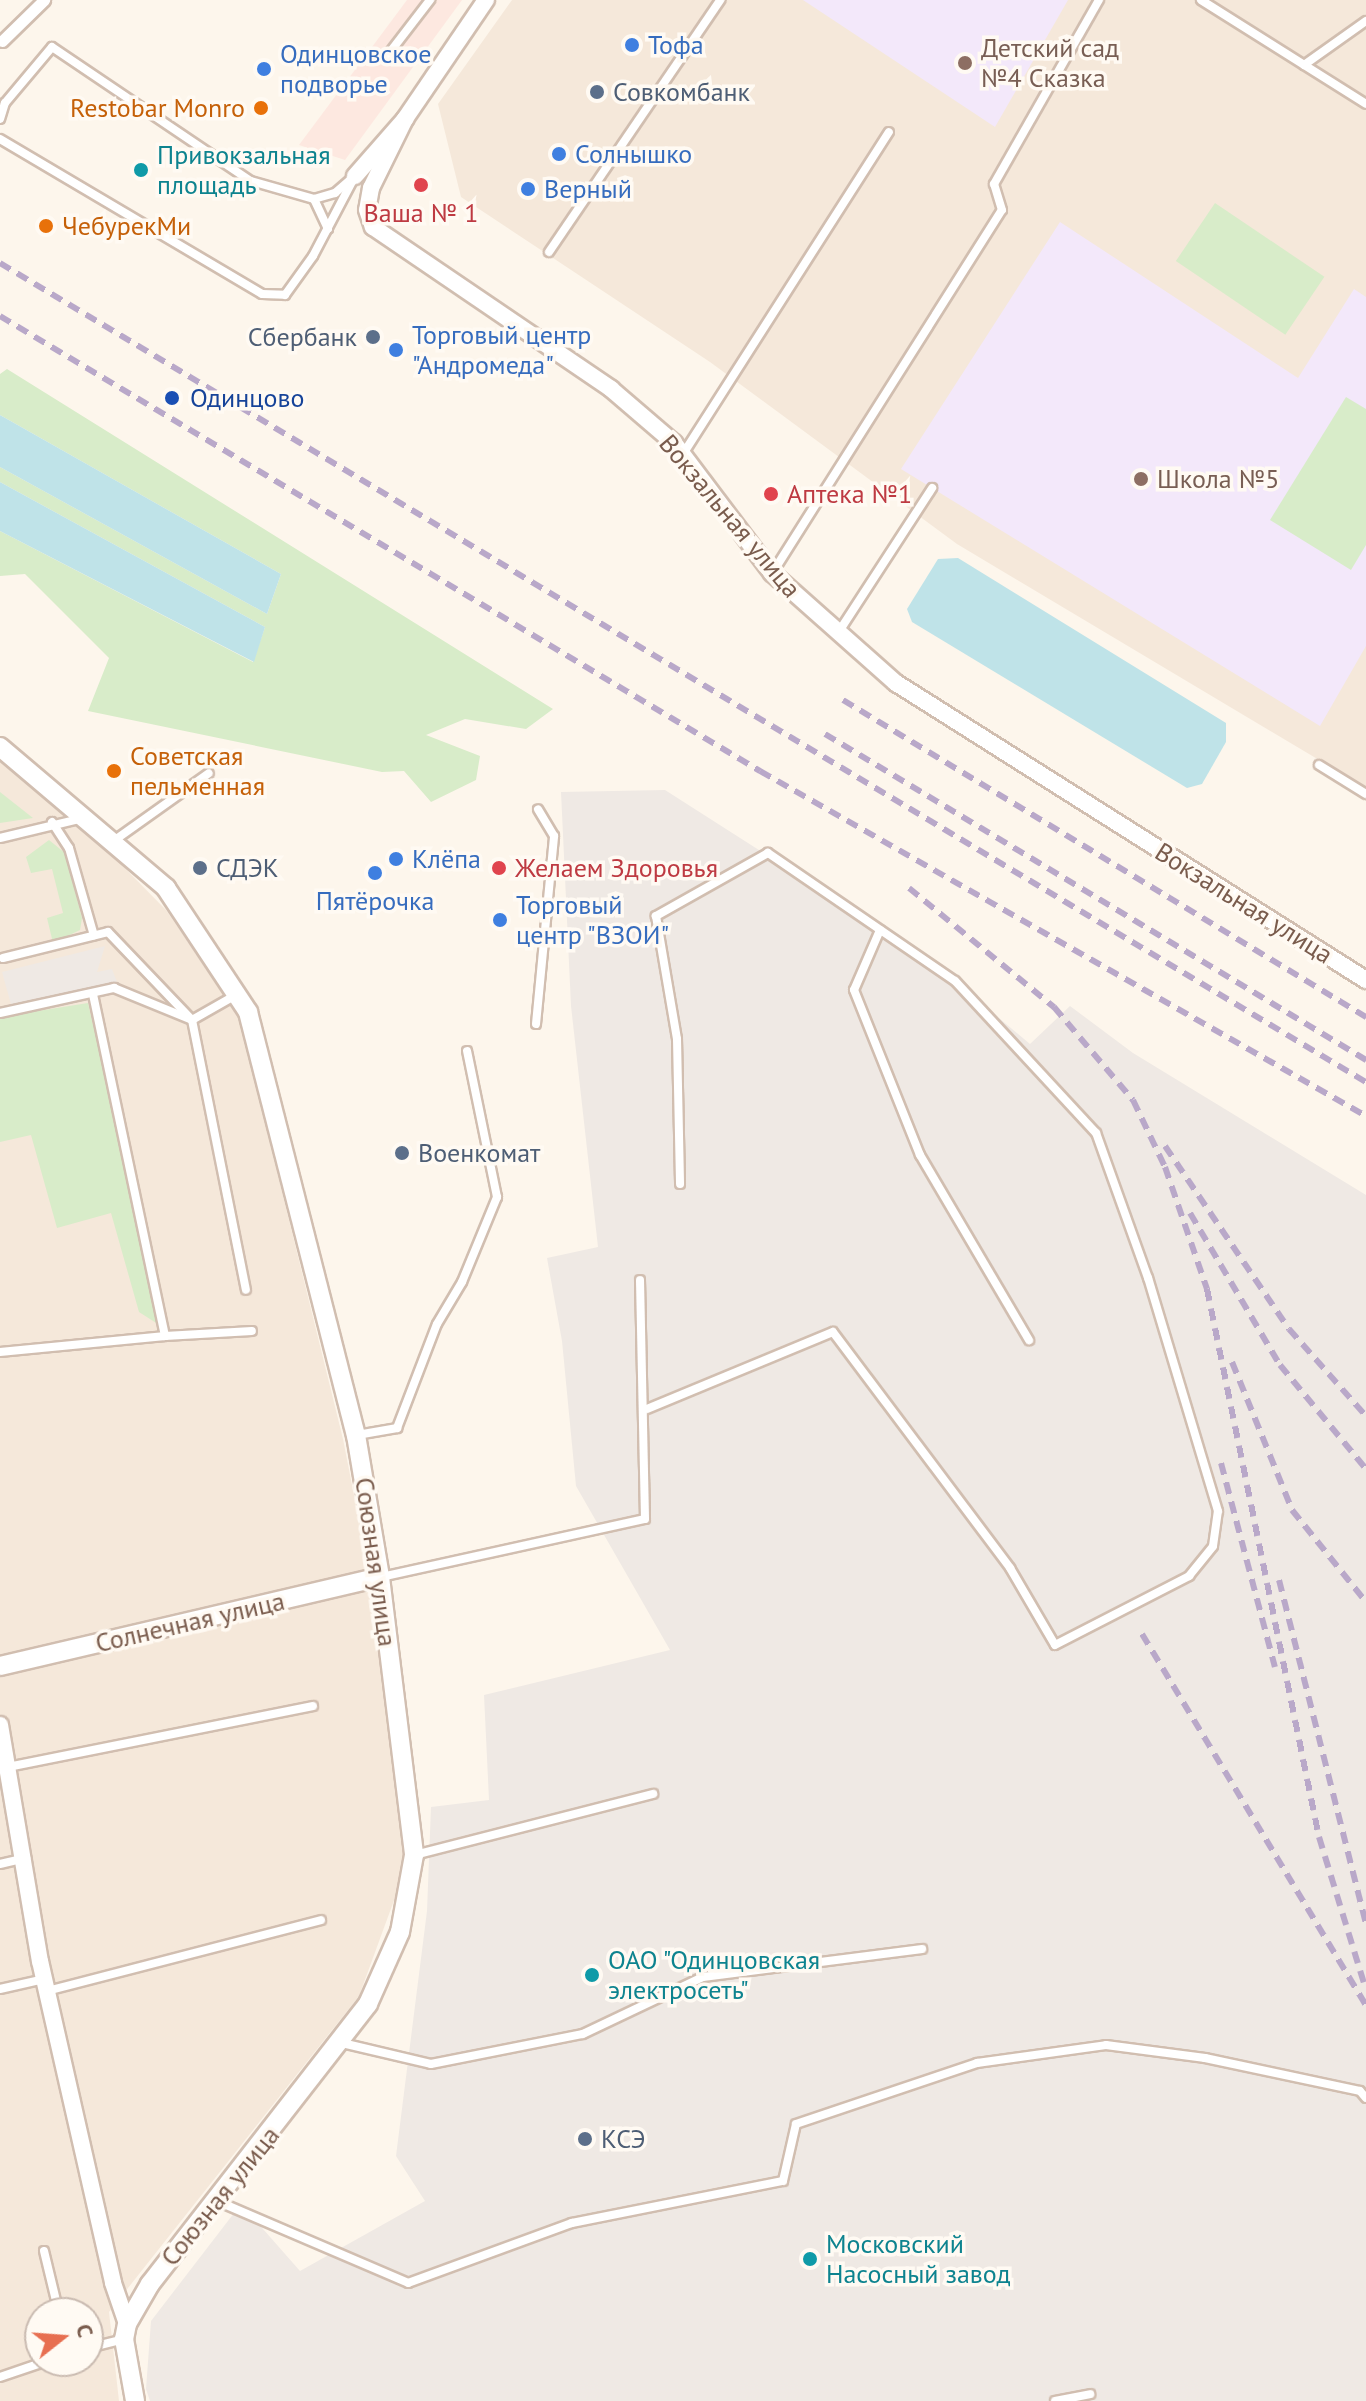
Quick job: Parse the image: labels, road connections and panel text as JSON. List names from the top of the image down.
{
  "streets": {
    "street": ["Вокзальная улица", "Союзная улица", "Солнечная улица"]
  },
  "crossings": [
    ["Союзная улица", "Солнечная улица"]
  ],
  "places": [
    "Тофа",
    "Детский сад №4 Сказка",
    "Одинцовское подворье",
    "Совкомбанк",
    "Restobar Monro",
    "Солнышко",
    "Привокзальная площадь",
    "Ваша № 1",
    "Верный",
    "ЧебурекМи",
    "Сбербанк",
    "Торговый центр \"Андромеда\"",
    "Одинцово",
    "Школа №5",
    "Аптека №1",
    "Советская пельменная",
    "Клёпа",
    "СДЭК",
    "Желаем Здоровья",
    "Пятёрочка",
    "Торговый центр \"ВЗОИ\"",
    "Военкомат",
    "ОАО \"Одинцовская электросеть\"",
    "КСЭ",
    "Московский Насосный завод"
  ],
  "north": "right"
}
